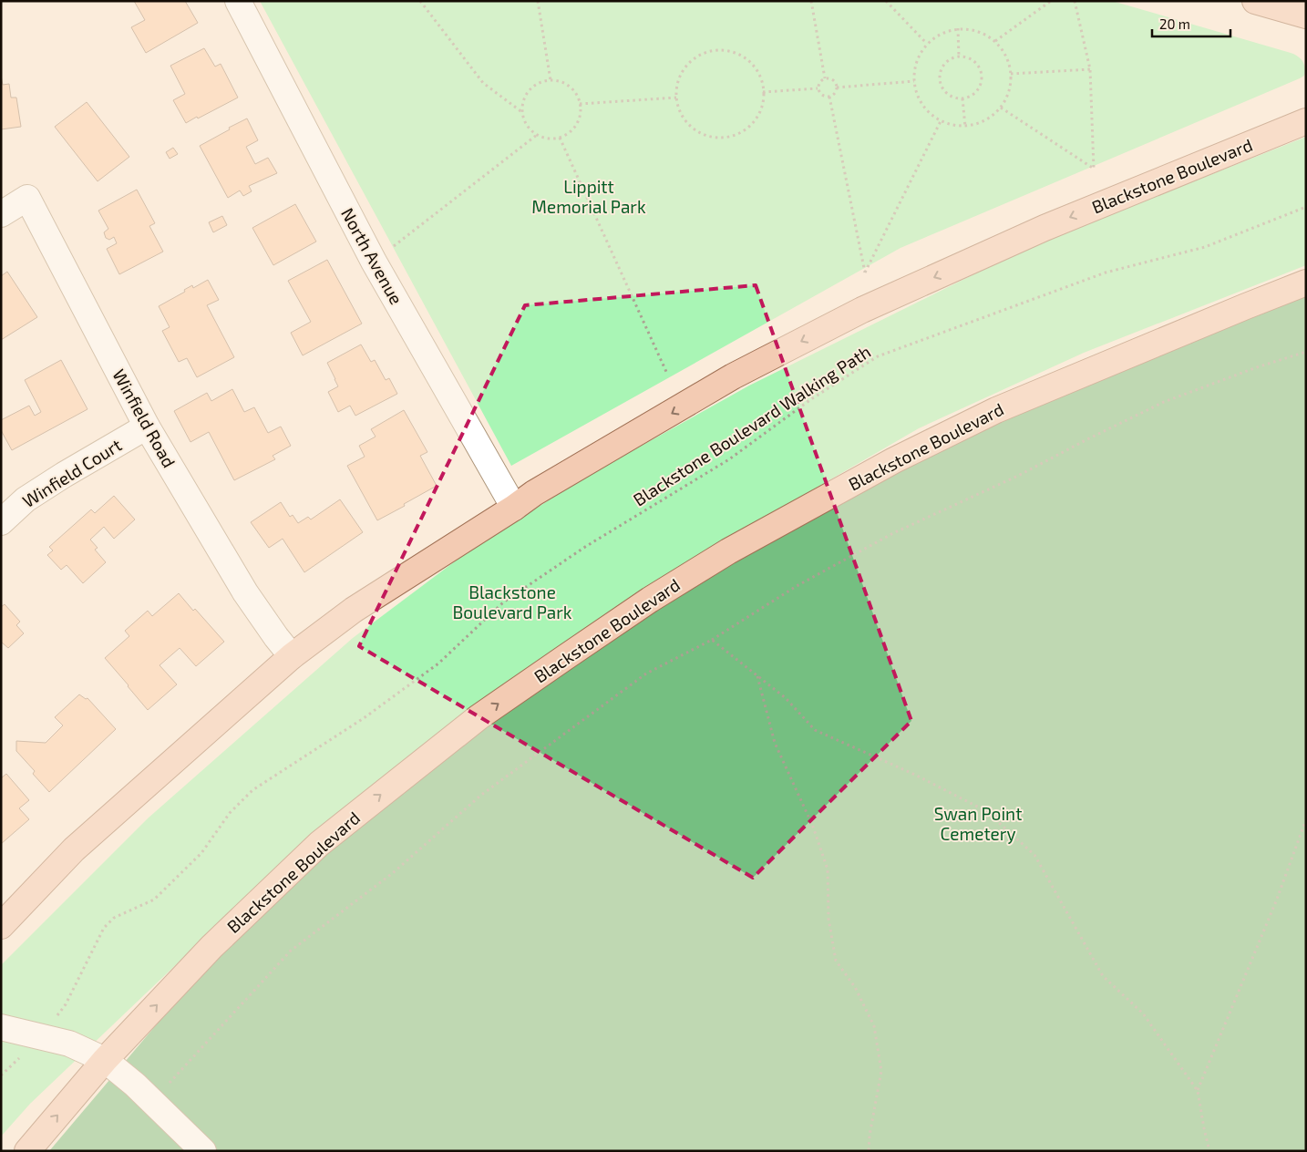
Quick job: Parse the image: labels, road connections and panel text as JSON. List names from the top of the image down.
{
  "streets": {
    "main road": ["Blackstone Boulevard"],
    "street": ["North Avenue", "Winfield Road", "Winfield Court"],
    "path": ["Blackstone Boulevard Walking Path"]
  },
  "crossings": [
    ["Blackstone Boulevard", "North Avenue"],
    ["Blackstone Boulevard", "Winfield Road"],
    ["Winfield Road", "Winfield Court"]
  ],
  "parks": ["Lippitt Memorial Park", "Blackstone Boulevard Park", "Swan Point Cemetery"],
  "scale_bar": "20 m"
}
